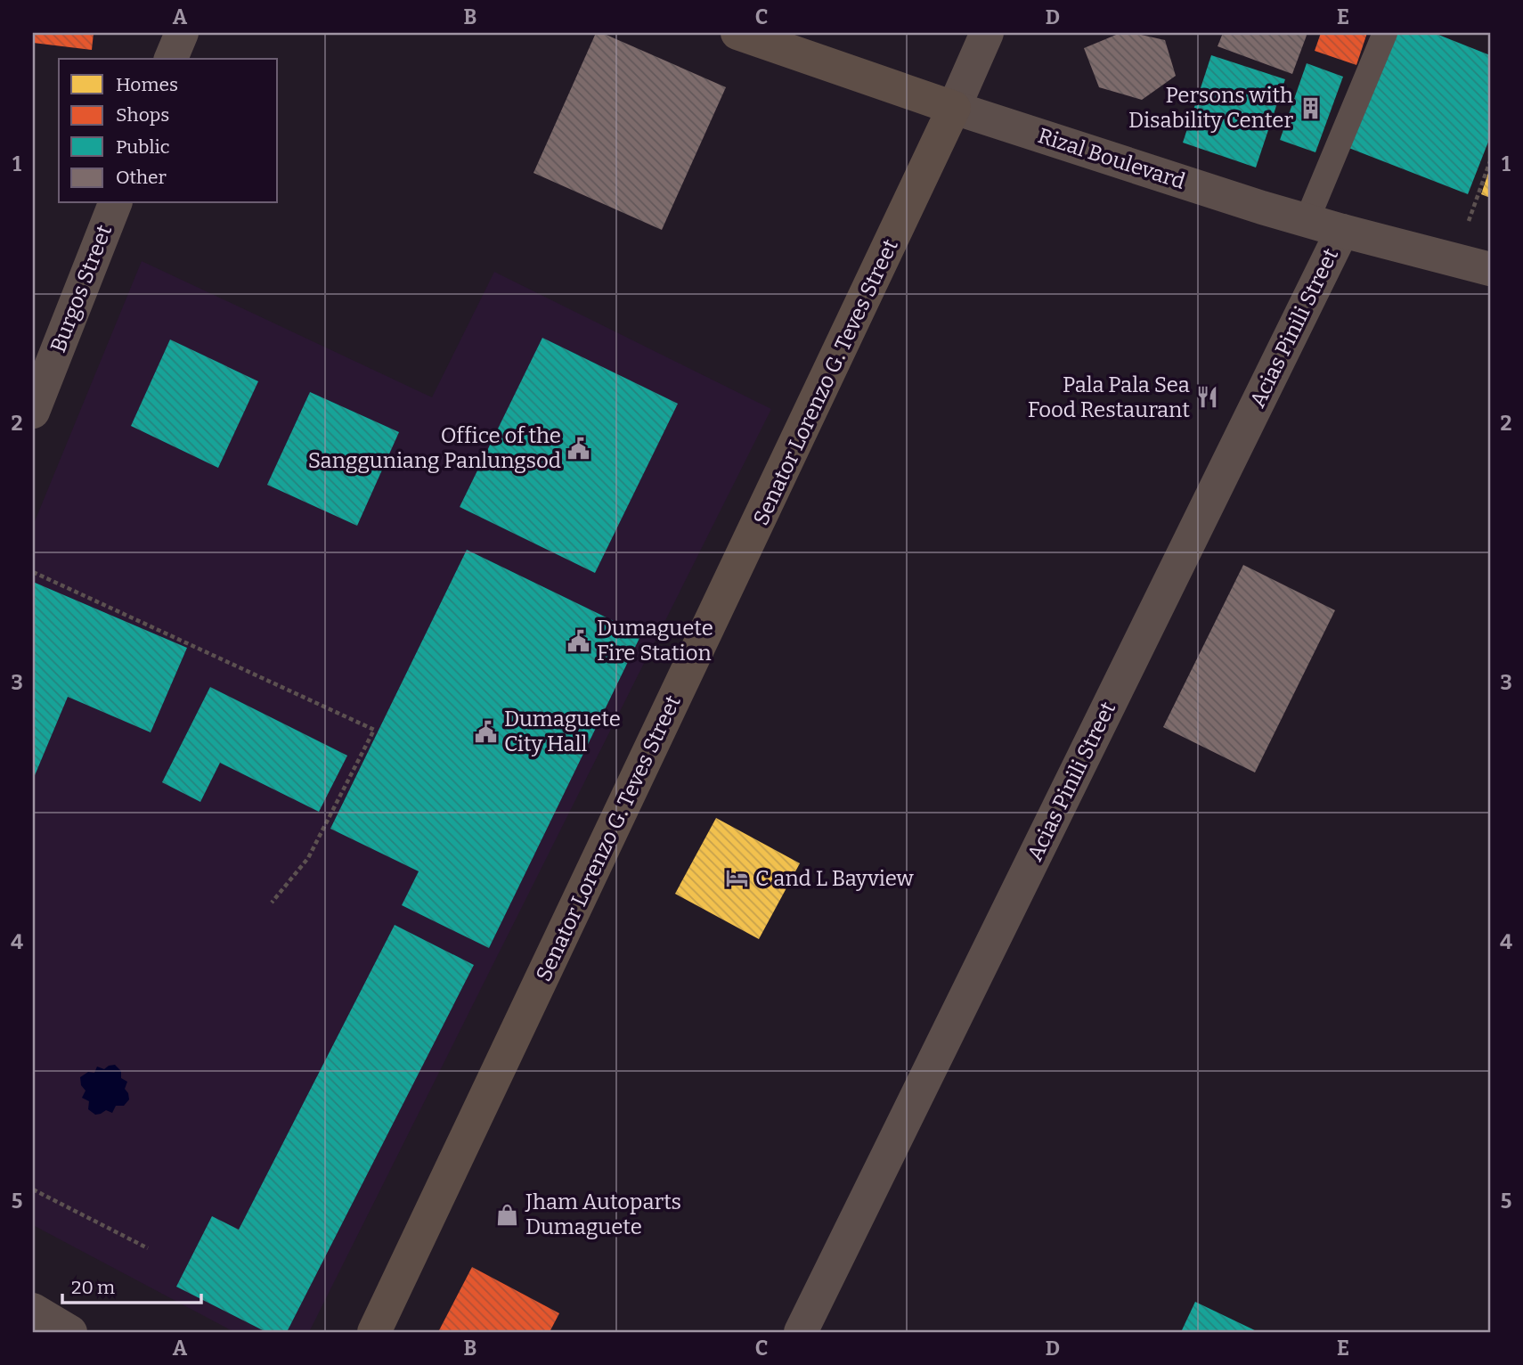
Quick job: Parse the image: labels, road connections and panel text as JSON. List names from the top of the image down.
{
  "streets": {
    "main road": ["Rizal Boulevard", "Senator Lorenzo G. Teves Street"],
    "street": ["Burgos Street", "Acias Pinili Street"]
  },
  "crossings": [
    ["Rizal Boulevard", "Acias Pinili Street"],
    ["Rizal Boulevard", "Senator Lorenzo G. Teves Street"]
  ],
  "places": {
    "building": ["Persons with Disability Center"],
    "restaurant": ["Pala Pala Sea Food Restaurant"],
    "public building": ["Office of the Sangguniang Panlungsod", "Dumaguete Fire Station", "Dumaguete City Hall"],
    "hotel": ["C and L Bayview"],
    "shop": ["Jham Autoparts Dumaguete"]
  },
  "legend": [
    "Homes",
    "Shops",
    "Public",
    "Other"
  ],
  "scale_bar": "20 m",
  "grid": {
    "columns": [
      "A",
      "B",
      "C",
      "D",
      "E"
    ],
    "rows": [
      "1",
      "2",
      "3",
      "4",
      "5"
    ]
  }
}
